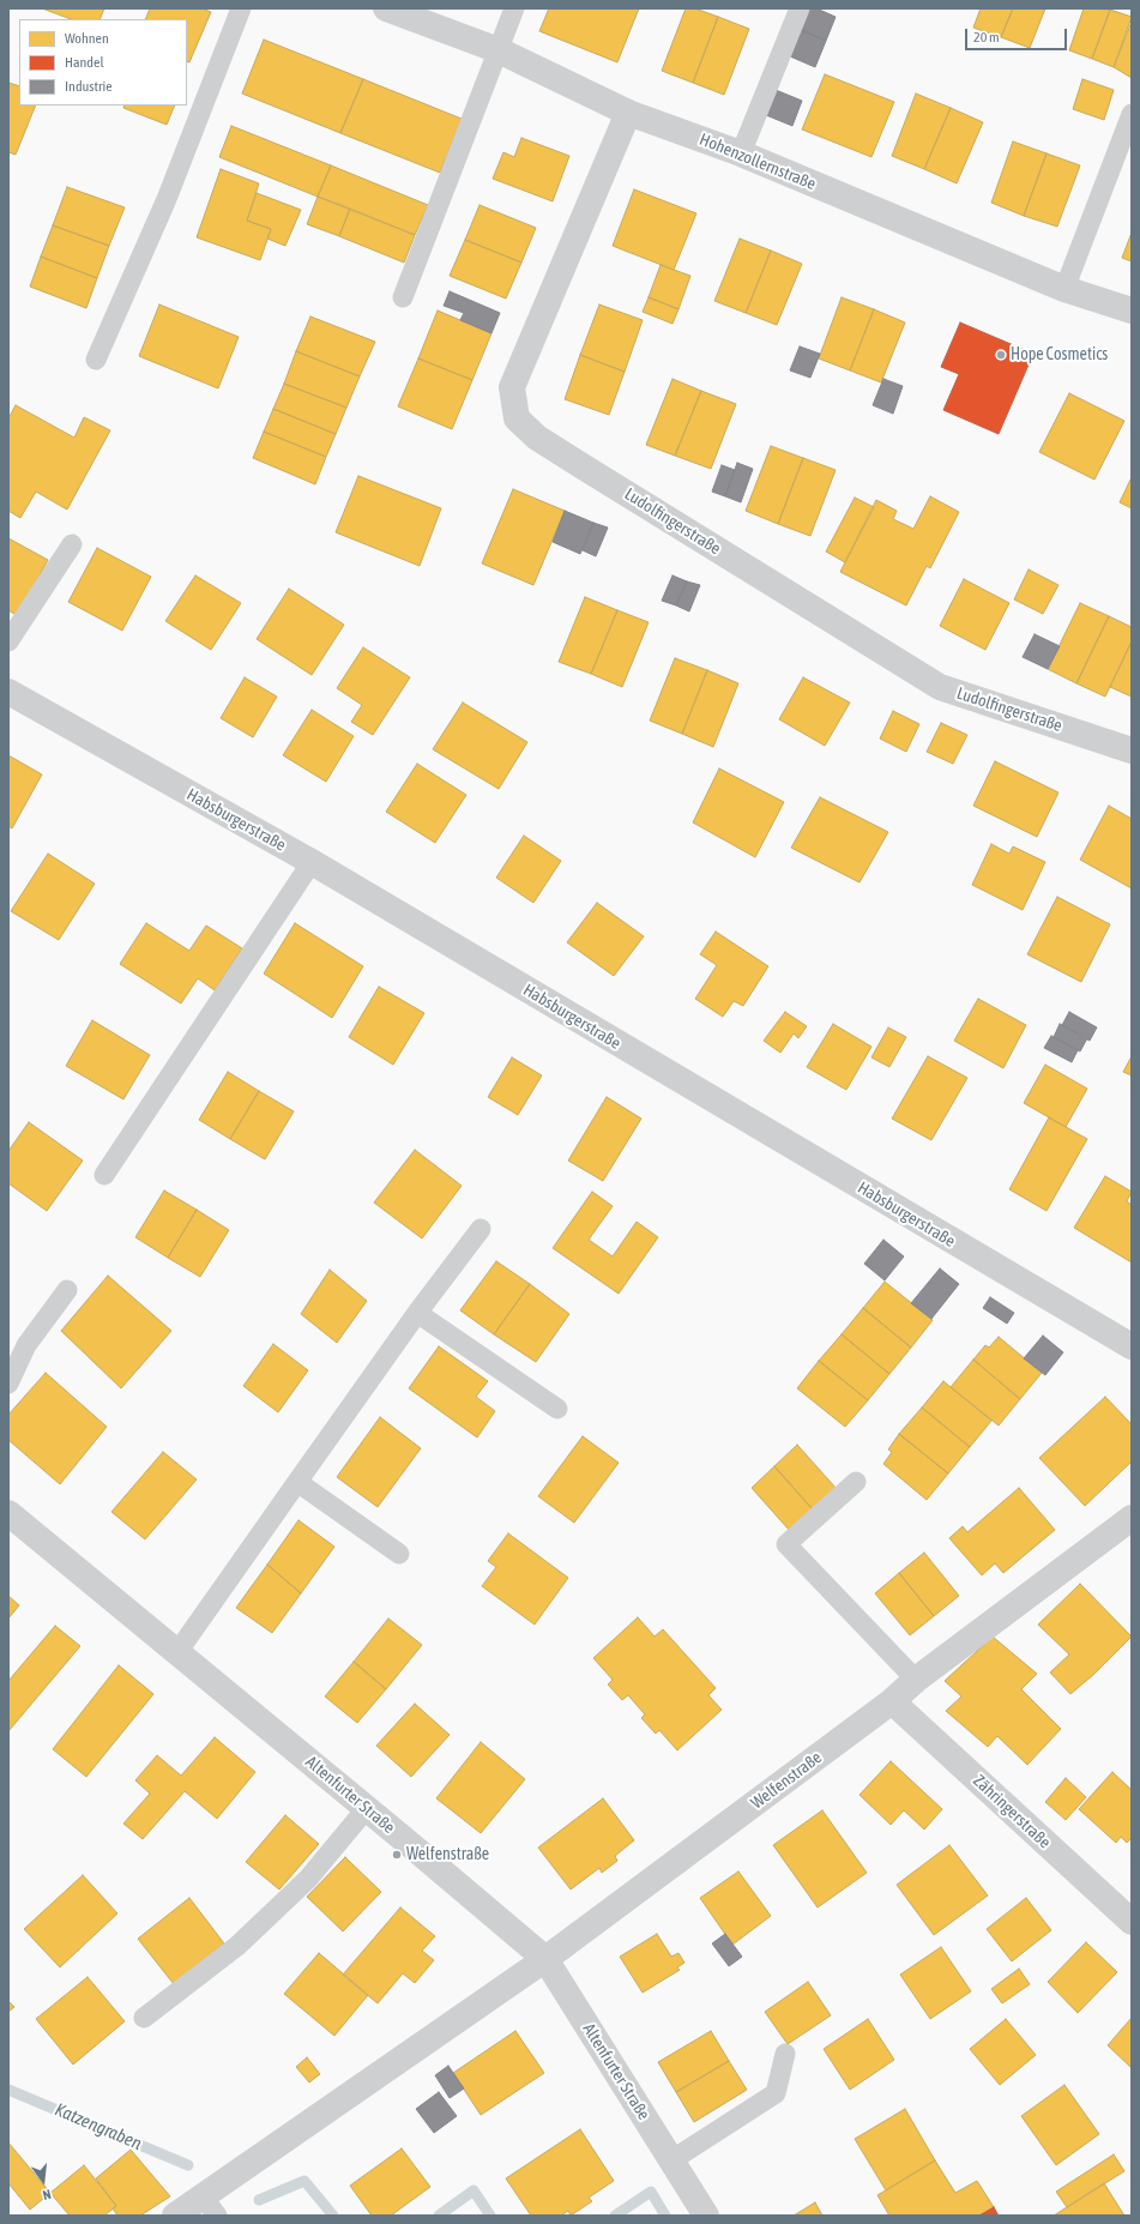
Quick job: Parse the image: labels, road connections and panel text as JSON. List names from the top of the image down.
{
  "streets": {
    "street": [
      "Hohenzollernstraße",
      "Ludolfingerstraße",
      "Habsburgerstraße",
      "Welfenstraße",
      "Altenfurter Straße",
      "Zähringerstraße"
    ]
  },
  "crossings": [
    ["Hohenzollernstraße", "Ludolfingerstraße"],
    ["Welfenstraße", "Altenfurter Straße"],
    ["Welfenstraße", "Zähringerstraße"]
  ],
  "water": ["Katzengraben"],
  "places": ["Hope Cosmetics", "Welfenstraße"],
  "legend": ["Wohnen", "Handel", "Industrie"],
  "scale_bar": "20 m",
  "north": "bottom"
}
